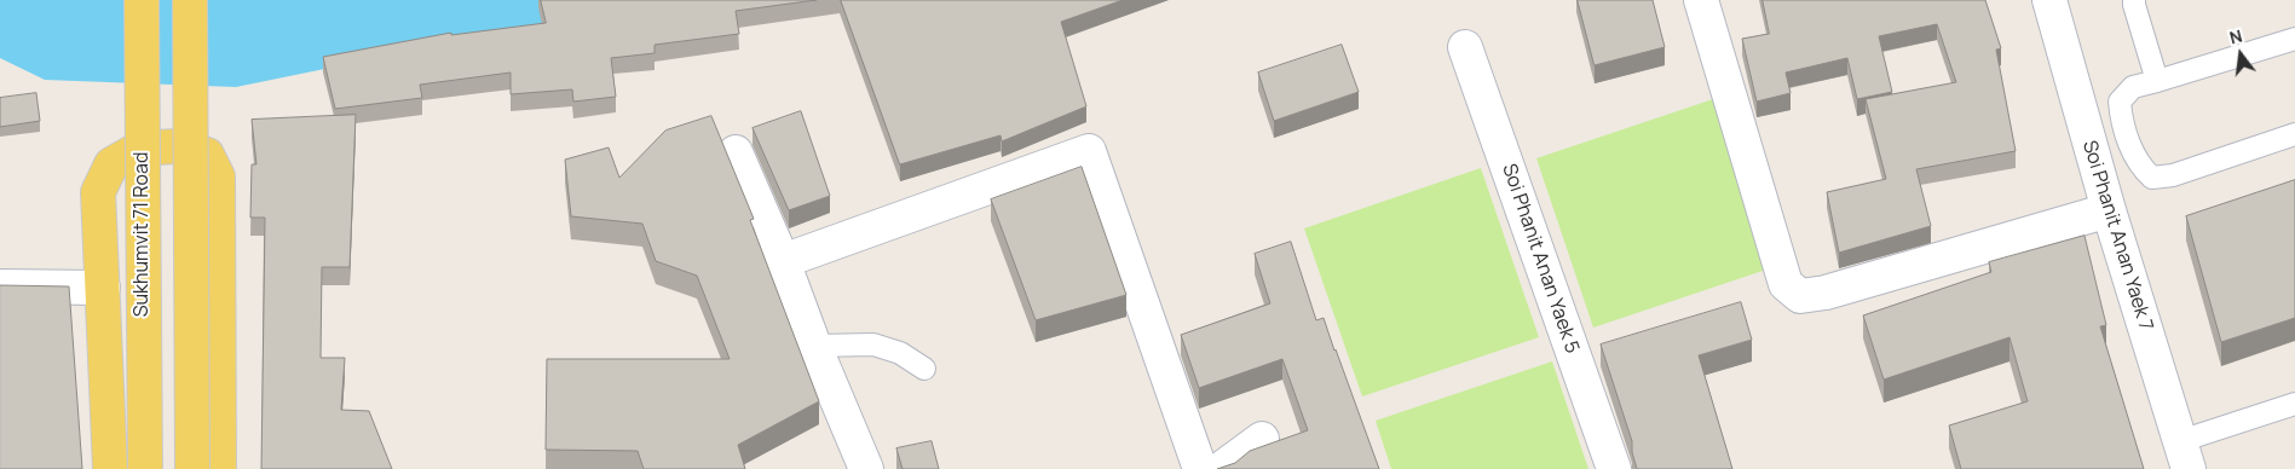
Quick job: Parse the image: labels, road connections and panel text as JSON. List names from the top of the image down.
{
  "streets": {
    "main road": ["Sukhumvit 71 Road"],
    "street": ["Soi Phanit Anan Yaek 7", "Soi Phanit Anan Yaek 5"]
  },
  "north": "top"
}
